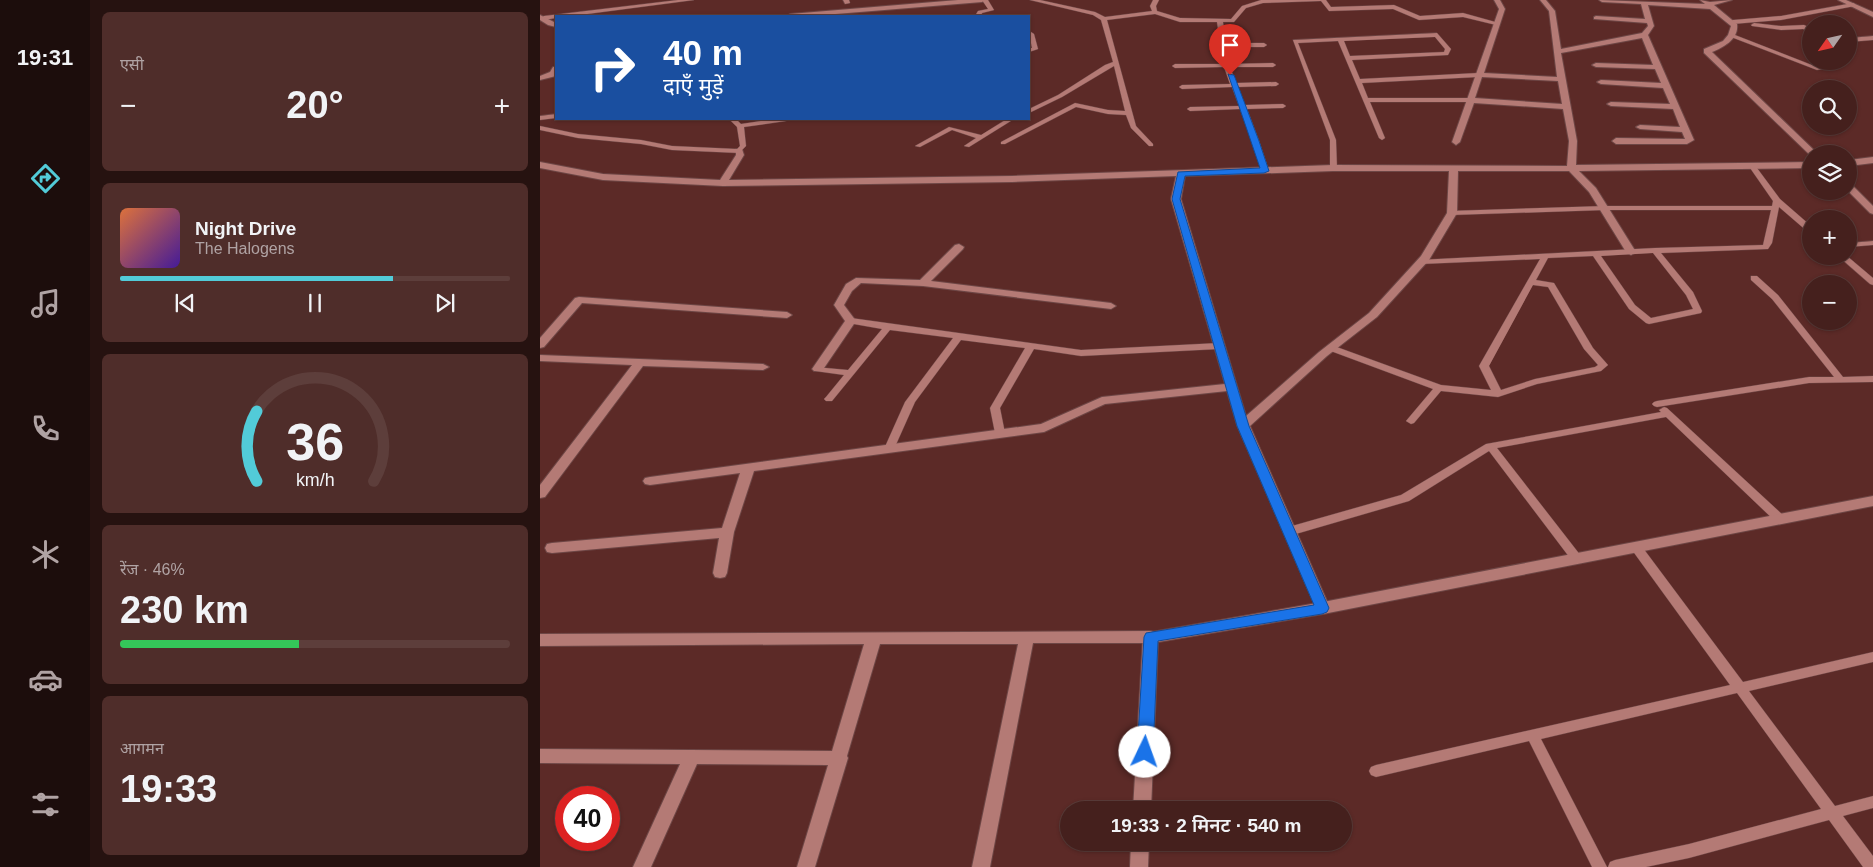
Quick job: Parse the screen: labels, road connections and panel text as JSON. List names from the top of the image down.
{
  "north": "bottom left",
  "page": {
    "tabs": "19:31",
    "tile": [
      "एसी",
      ["रेंज · 46%", "230 km"],
      ["आगमन", "19:33"]
    ],
    "map_buttons": ["+", "−"],
    "turn": ["40 m", "दाएँ मुड़ें"],
    "heat": ["−", "20°", "+"],
    "song": ["Night Drive", "The Halogens"],
    "limit": "40",
    "trip": "19:33 · 2 मिनट · 540 m",
    "gauge": ["36", "km/h"]
  }
}
